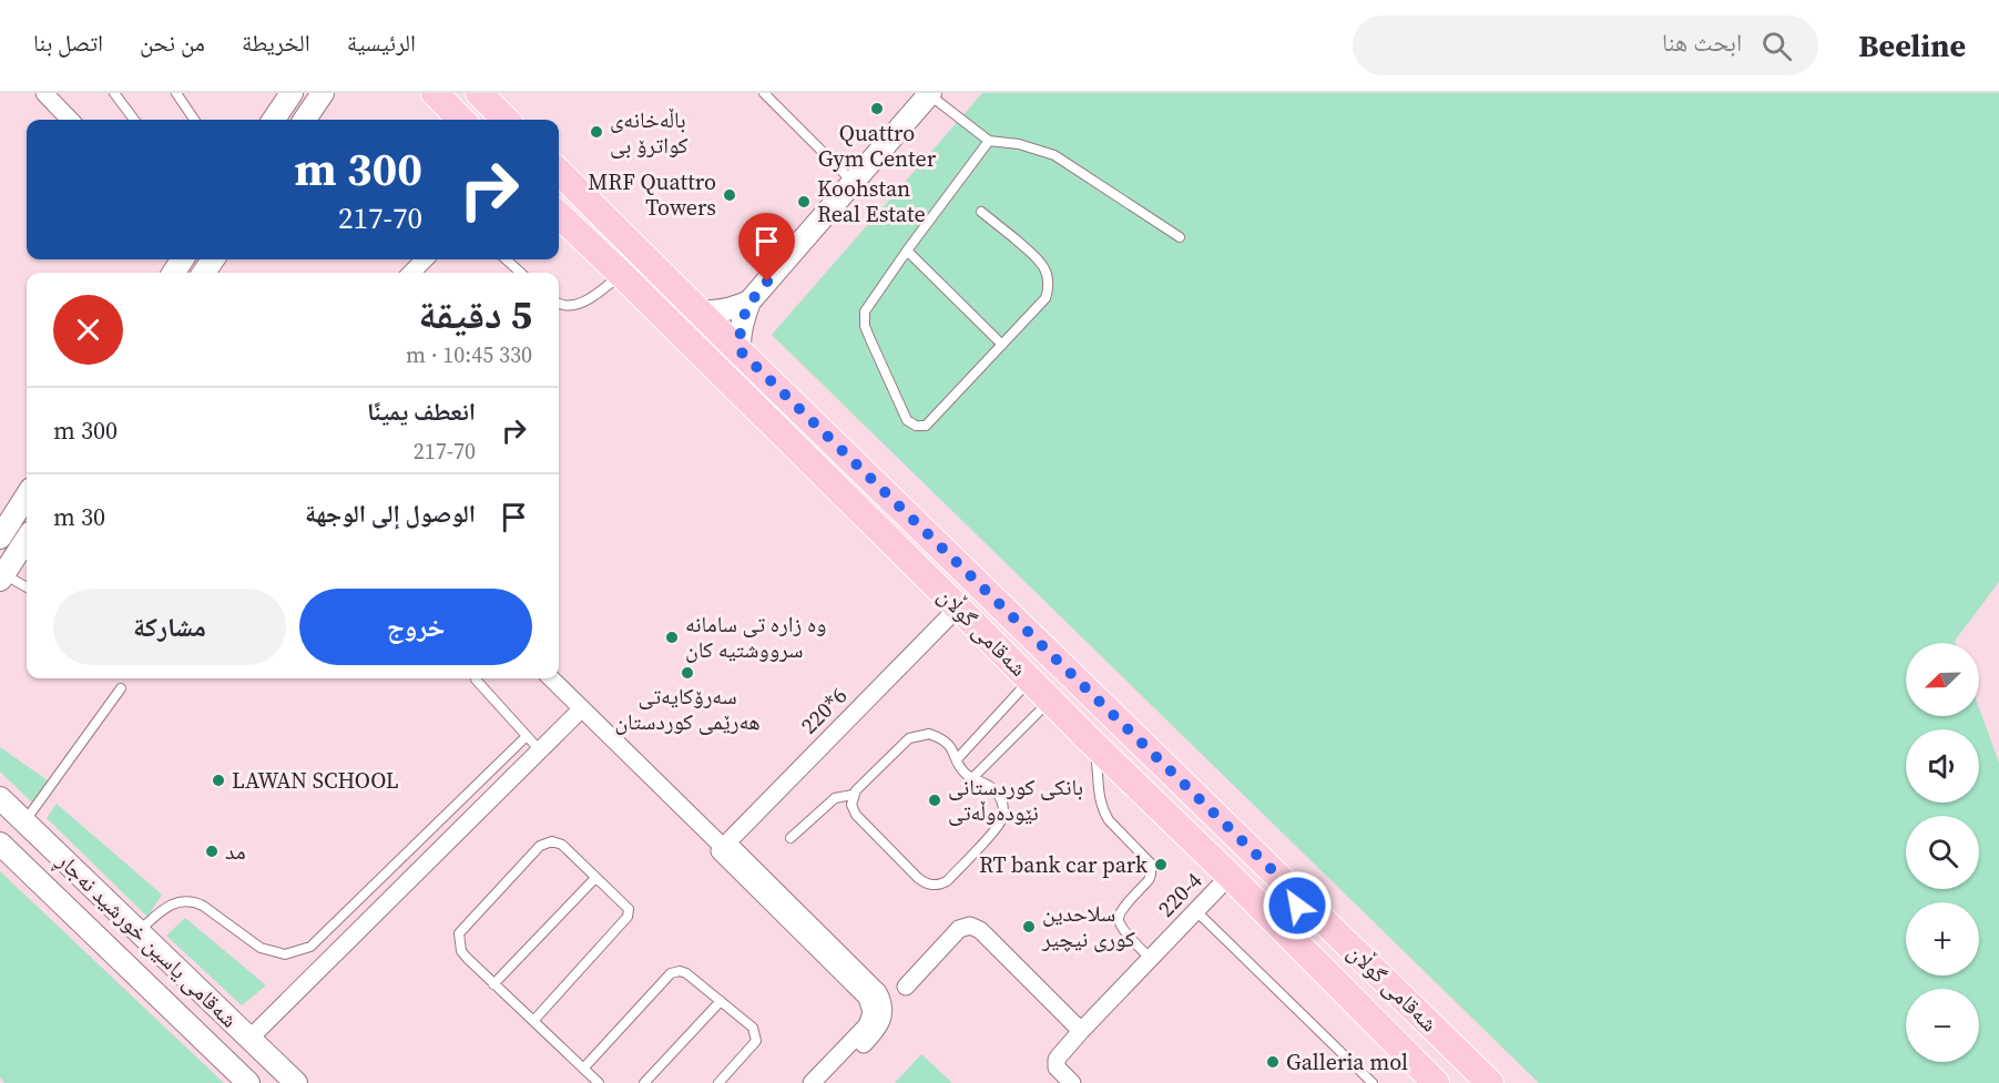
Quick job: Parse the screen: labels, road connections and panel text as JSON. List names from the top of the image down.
{
  "streets": {
    "main road": ["شەقامی گوڵان"],
    "street": ["220*6", "220-4", "شەقامی یاسین خورشید نەجاڕ"]
  },
  "crossings": [
    ["شەقامی گوڵان", "220*6"],
    ["شەقامی گوڵان", "220-4"]
  ],
  "places": [
    "Quattro Gym Center",
    "باڵەخانەی کواترۆ بی",
    "MRF Quattro Towers",
    "Koohstan Real Estate",
    "وه زاره تى سامانه سرووشتيه كان",
    "سەرۆكایەتی هەرێمی كوردستان",
    "LAWAN SCHOOL",
    "بانکی کوردستانی نێودەوڵەتی",
    "مد",
    "RT bank car park",
    "سلاحدین كوری نیچیر",
    "Galleria mol"
  ],
  "north": "bottom left",
  "page": {
    "header": "Beeline",
    "search": "ابحث هنا",
    "nav": [
      "الرئيسية",
      "الخريطة",
      "من نحن",
      "اتصل بنا"
    ],
    "turn": ["300 m", "217-70"],
    "heading": ["5 دقيقة", "330 m · 10:45"],
    "list": [
      {
        "name": "انعطف يمينًا",
        "note": "217-70",
        "value": "300 m"
      },
      {
        "name": "الوصول إلى الوجهة",
        "value": "30 m"
      }
    ],
    "buttons": ["خروج", "مشاركة"],
    "map_buttons": ["+", "−"]
  }
}
